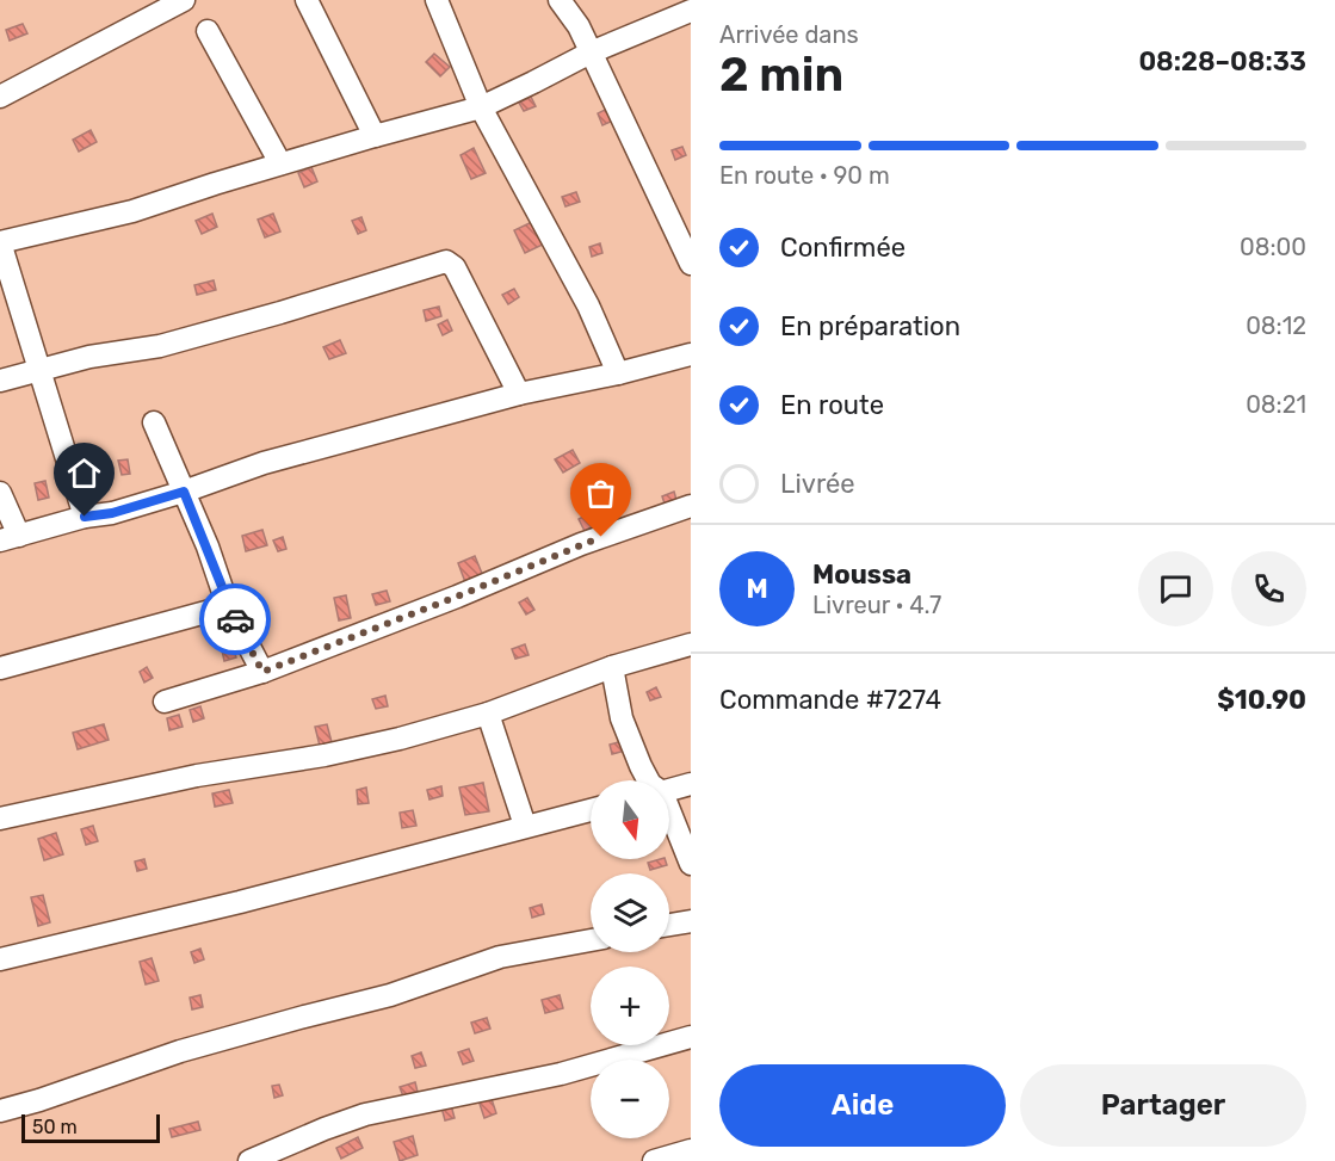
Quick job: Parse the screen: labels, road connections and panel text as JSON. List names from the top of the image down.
{
  "scale_bar": "50 m",
  "north": "bottom",
  "page": {
    "heading": ["2 min", "Arrivée dans", "08:28–08:33"],
    "panel": [
      "Moussa",
      "Livreur · 4.7",
      "Commande #7274",
      "$10.90"
    ],
    "bar": "En route · 90 m",
    "list": [
      ["Confirmée", "08:00"],
      ["En préparation", "08:12"],
      ["En route", "08:21"],
      "Livrée"
    ],
    "round": "M",
    "map_buttons": ["+", "−"],
    "buttons": ["Aide", "Partager"],
    "scale": "50 m"
  }
}
